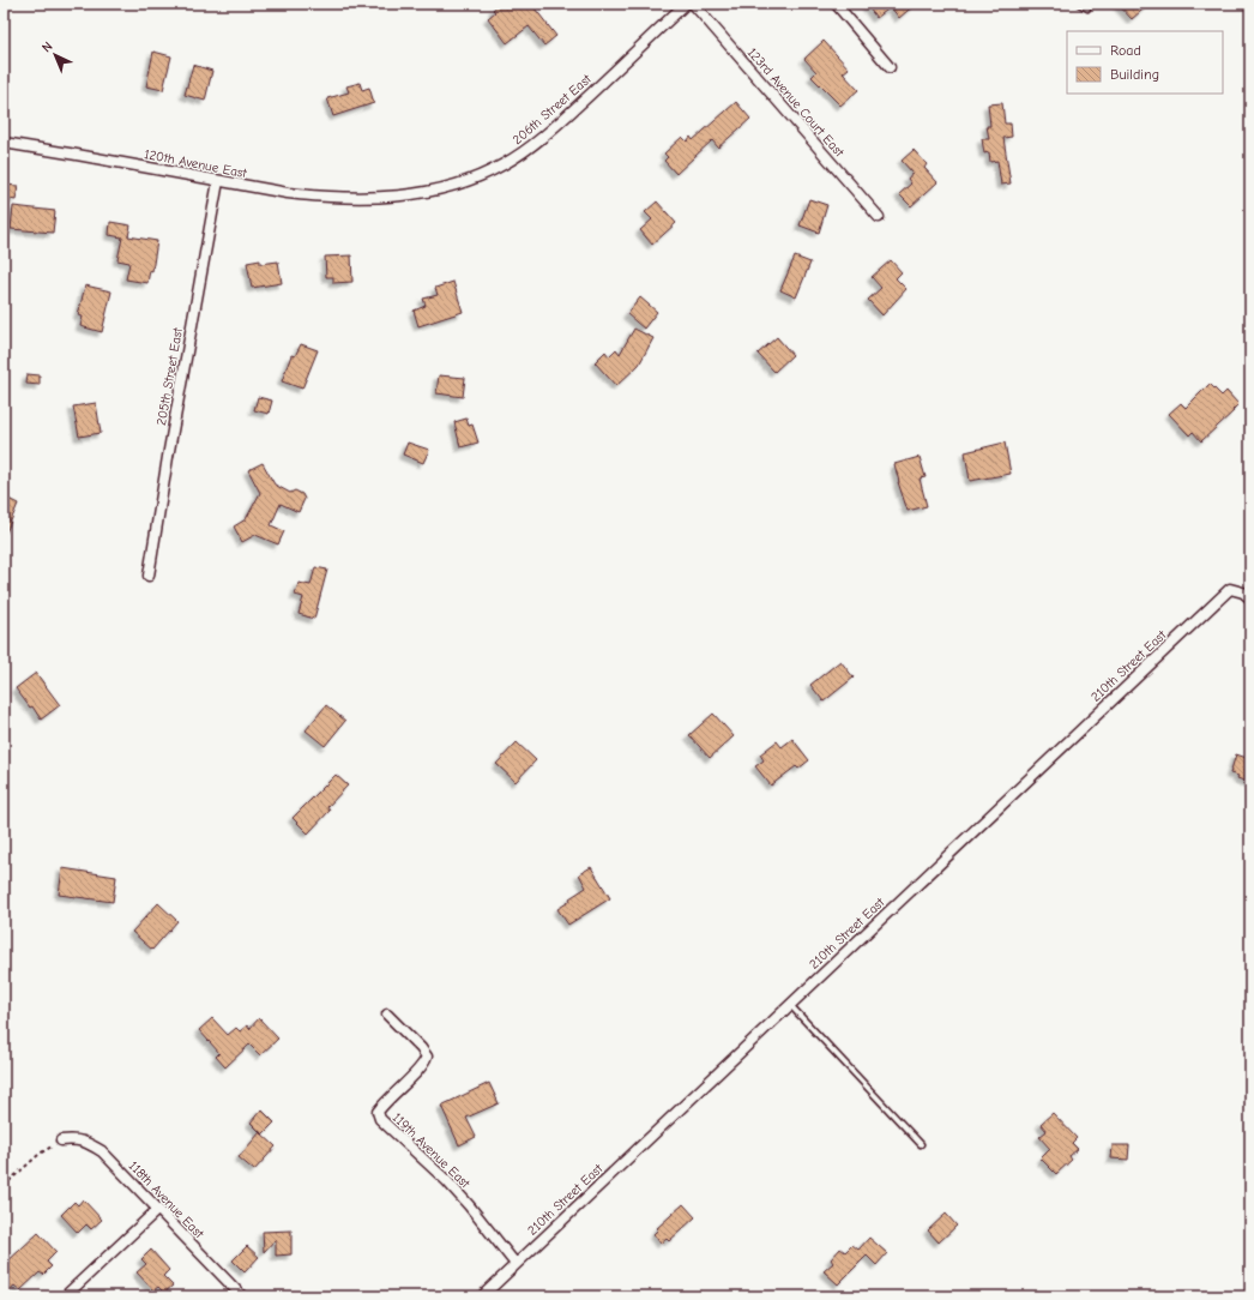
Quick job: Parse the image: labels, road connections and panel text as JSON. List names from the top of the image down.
{
  "streets": {
    "street": [
      "123rd Avenue Court East",
      "206th Street East",
      "120th Avenue East",
      "205th Street East",
      "210th Street East",
      "119th Avenue East",
      "118th Avenue East"
    ]
  },
  "crossings": [
    ["206th Street East", "120th Avenue East"],
    ["120th Avenue East", "205th Street East"],
    ["210th Street East", "119th Avenue East"]
  ],
  "legend": ["Road", "Building"],
  "north": "top left"
}
